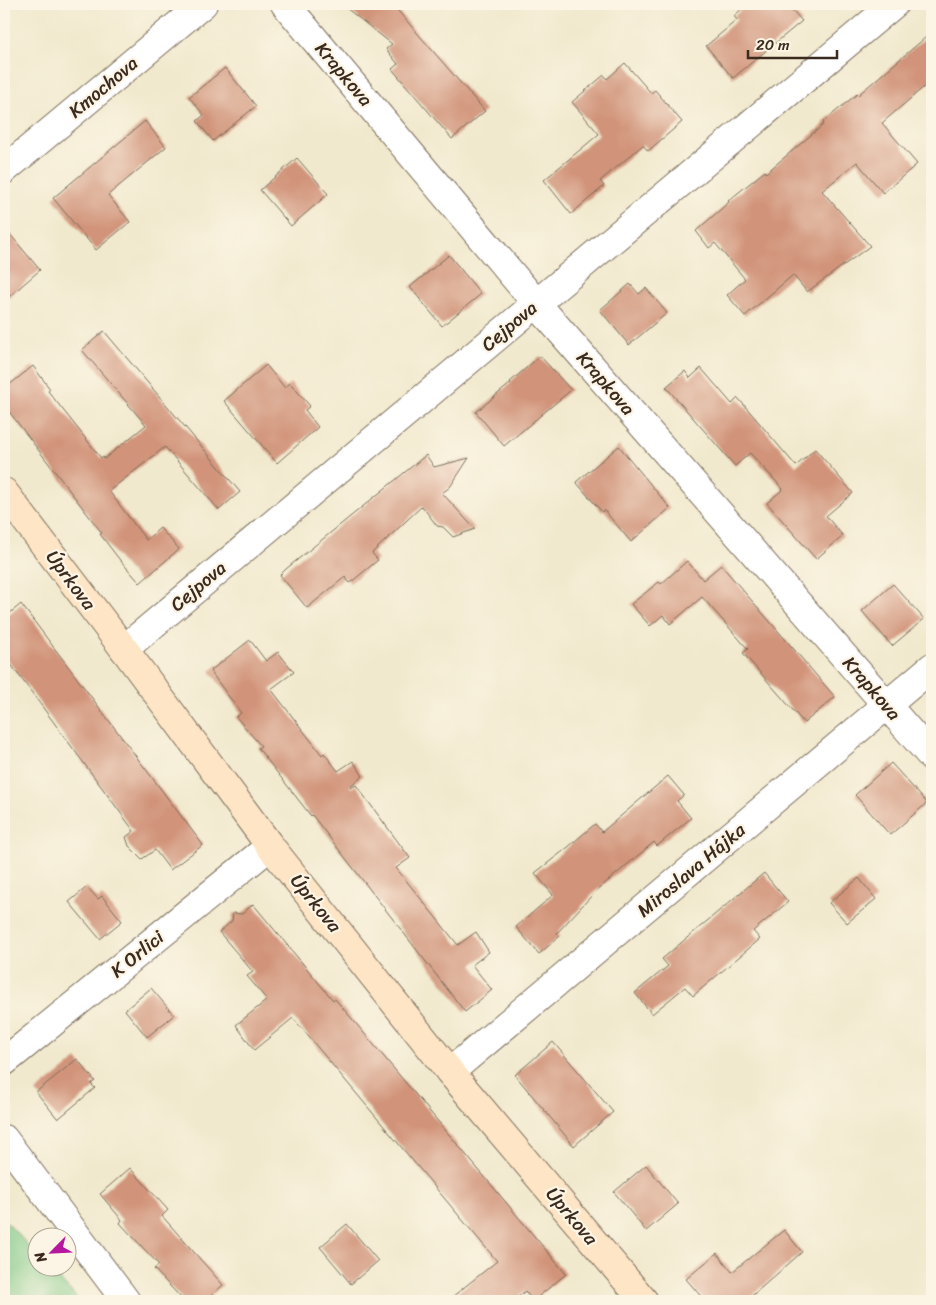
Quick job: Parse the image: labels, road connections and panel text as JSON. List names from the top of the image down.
{
  "streets": {
    "street": [
      "Krapkova",
      "Kmochova",
      "Cejpova",
      "Úprkova",
      "Miroslava Hájka",
      "K Orlici"
    ]
  },
  "crossings": [
    ["Krapkova", "Cejpova"],
    ["Krapkova", "Miroslava Hájka"],
    ["Cejpova", "Úprkova"],
    ["Úprkova", "Miroslava Hájka"],
    ["Úprkova", "K Orlici"]
  ],
  "scale_bar": "20 m",
  "north": "bottom left"
}
